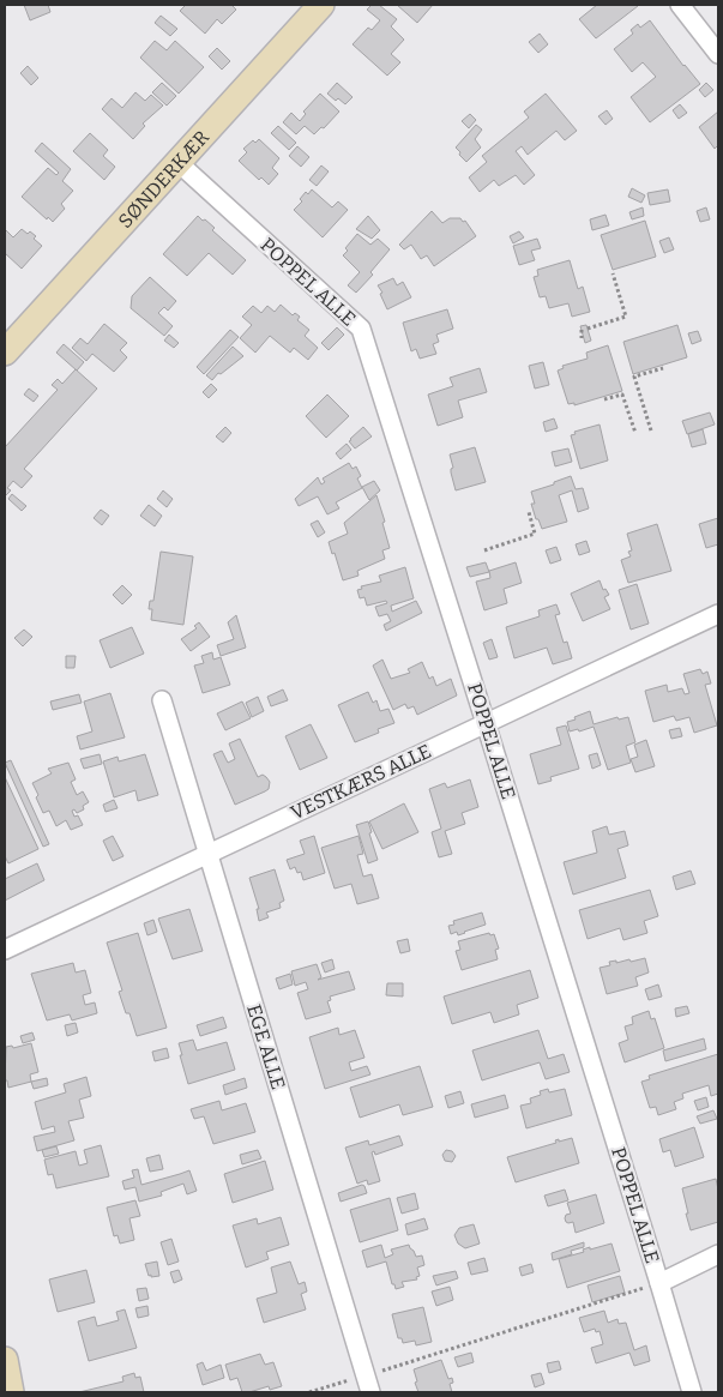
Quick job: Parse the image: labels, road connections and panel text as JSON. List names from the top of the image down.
{
  "streets": {
    "street": [
      "SØNDERKÆR",
      "POPPEL ALLE",
      "VESTKÆRS ALLE",
      "EGE ALLE"
    ]
  },
  "crossings": [
    ["SØNDERKÆR", "POPPEL ALLE"],
    ["POPPEL ALLE", "VESTKÆRS ALLE"],
    ["VESTKÆRS ALLE", "EGE ALLE"]
  ]
}
